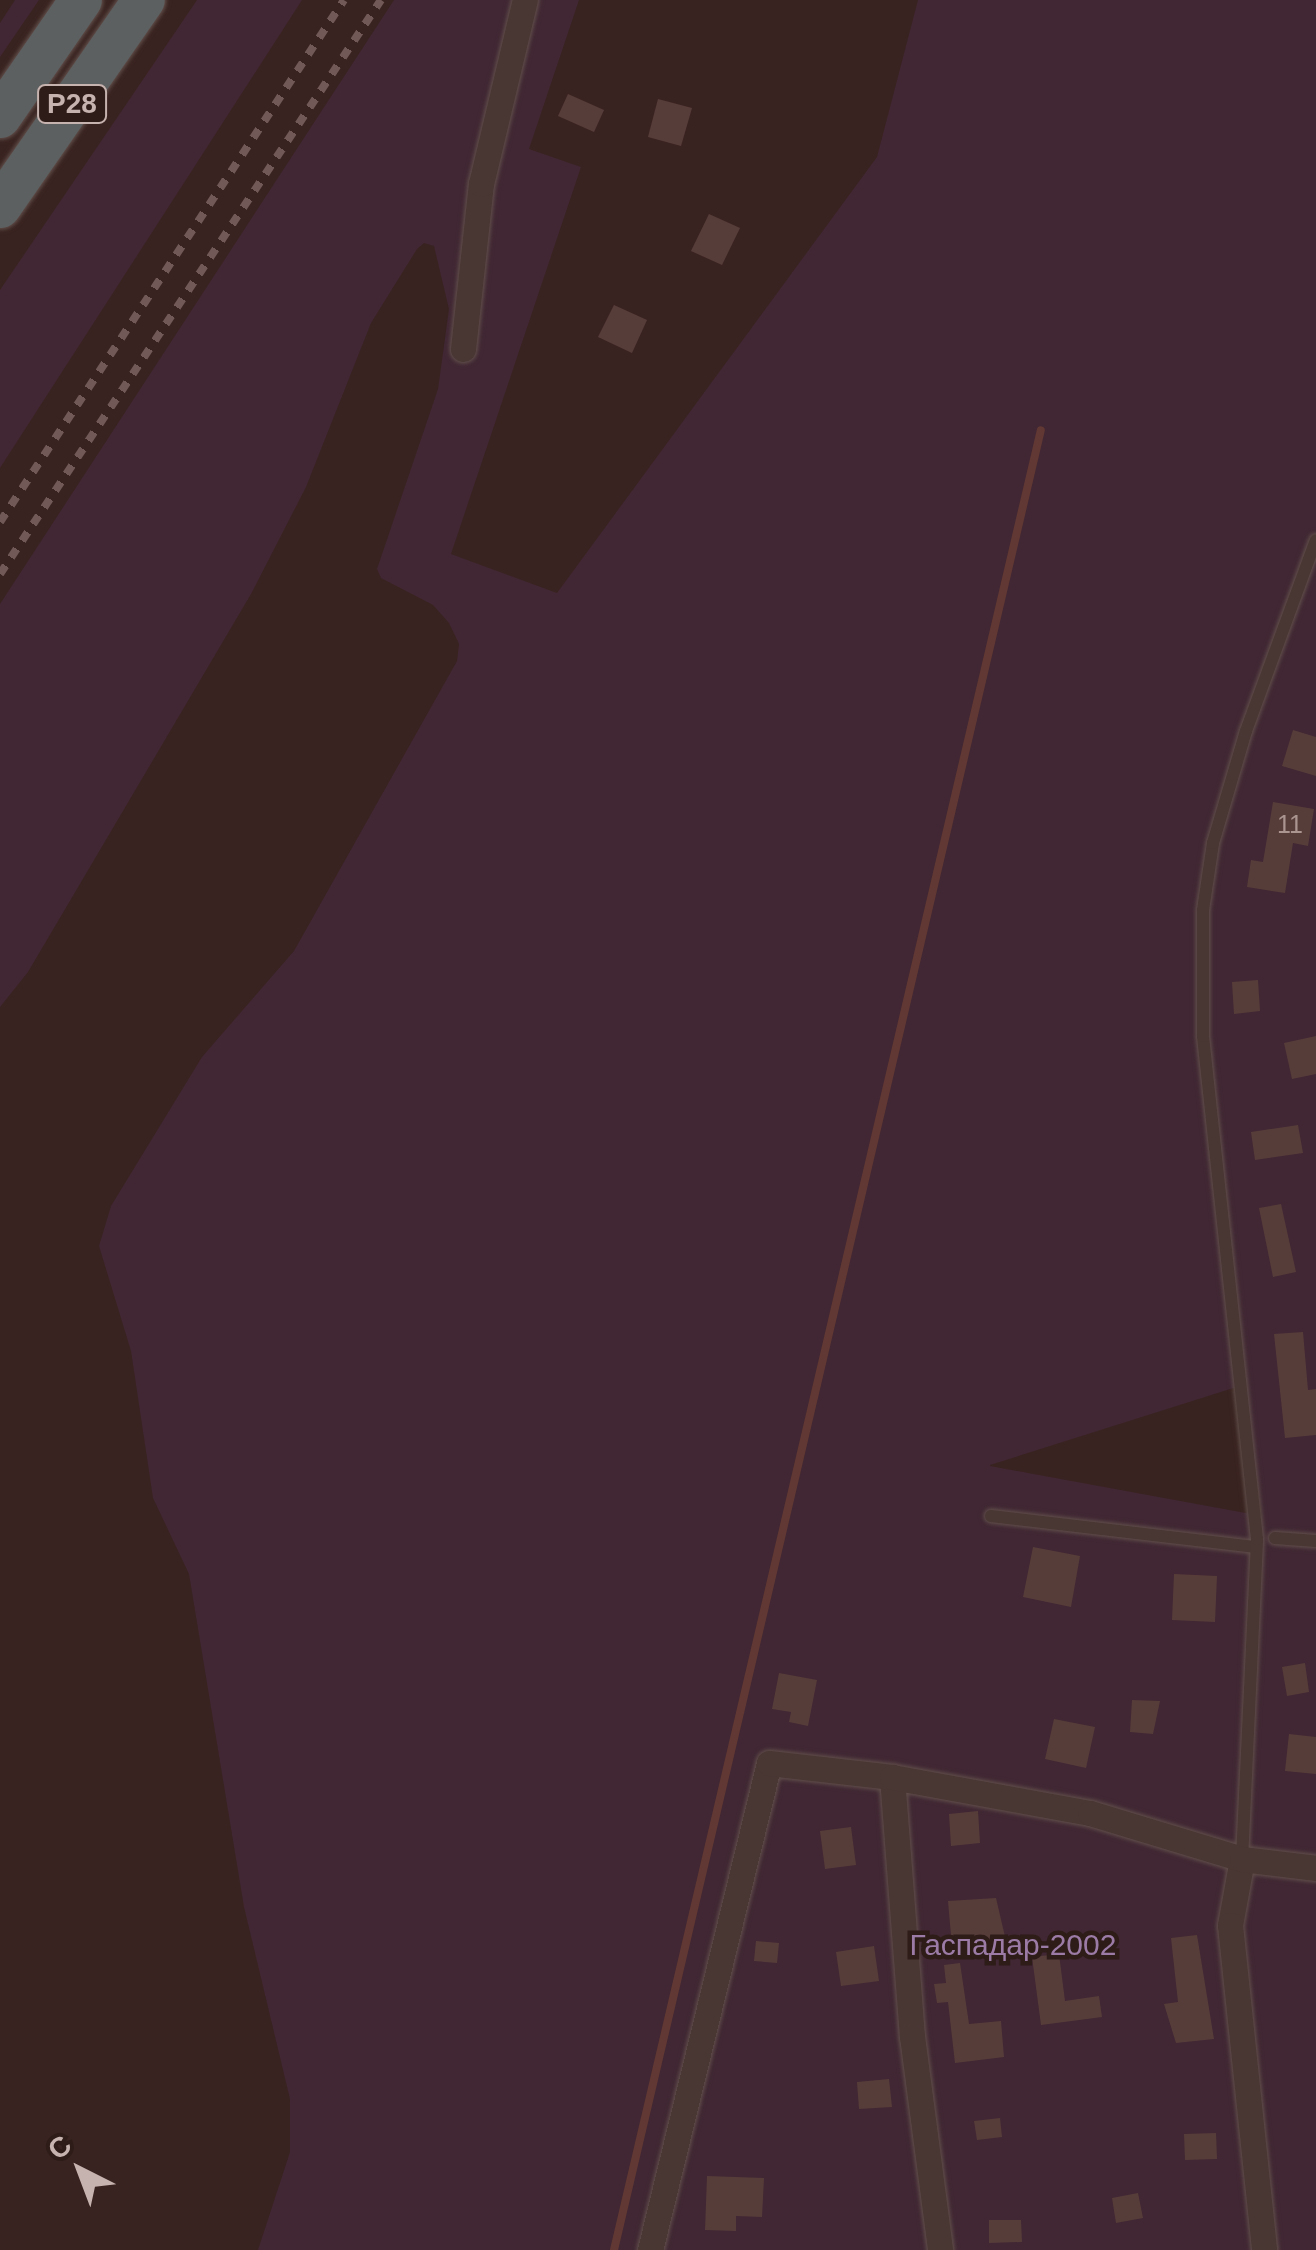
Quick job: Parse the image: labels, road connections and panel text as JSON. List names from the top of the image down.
{
  "streets": {
    "highway": ["Р28"]
  },
  "parks": ["Гаспадар-2002"],
  "house_numbers": ["11"],
  "north": "top left"
}
